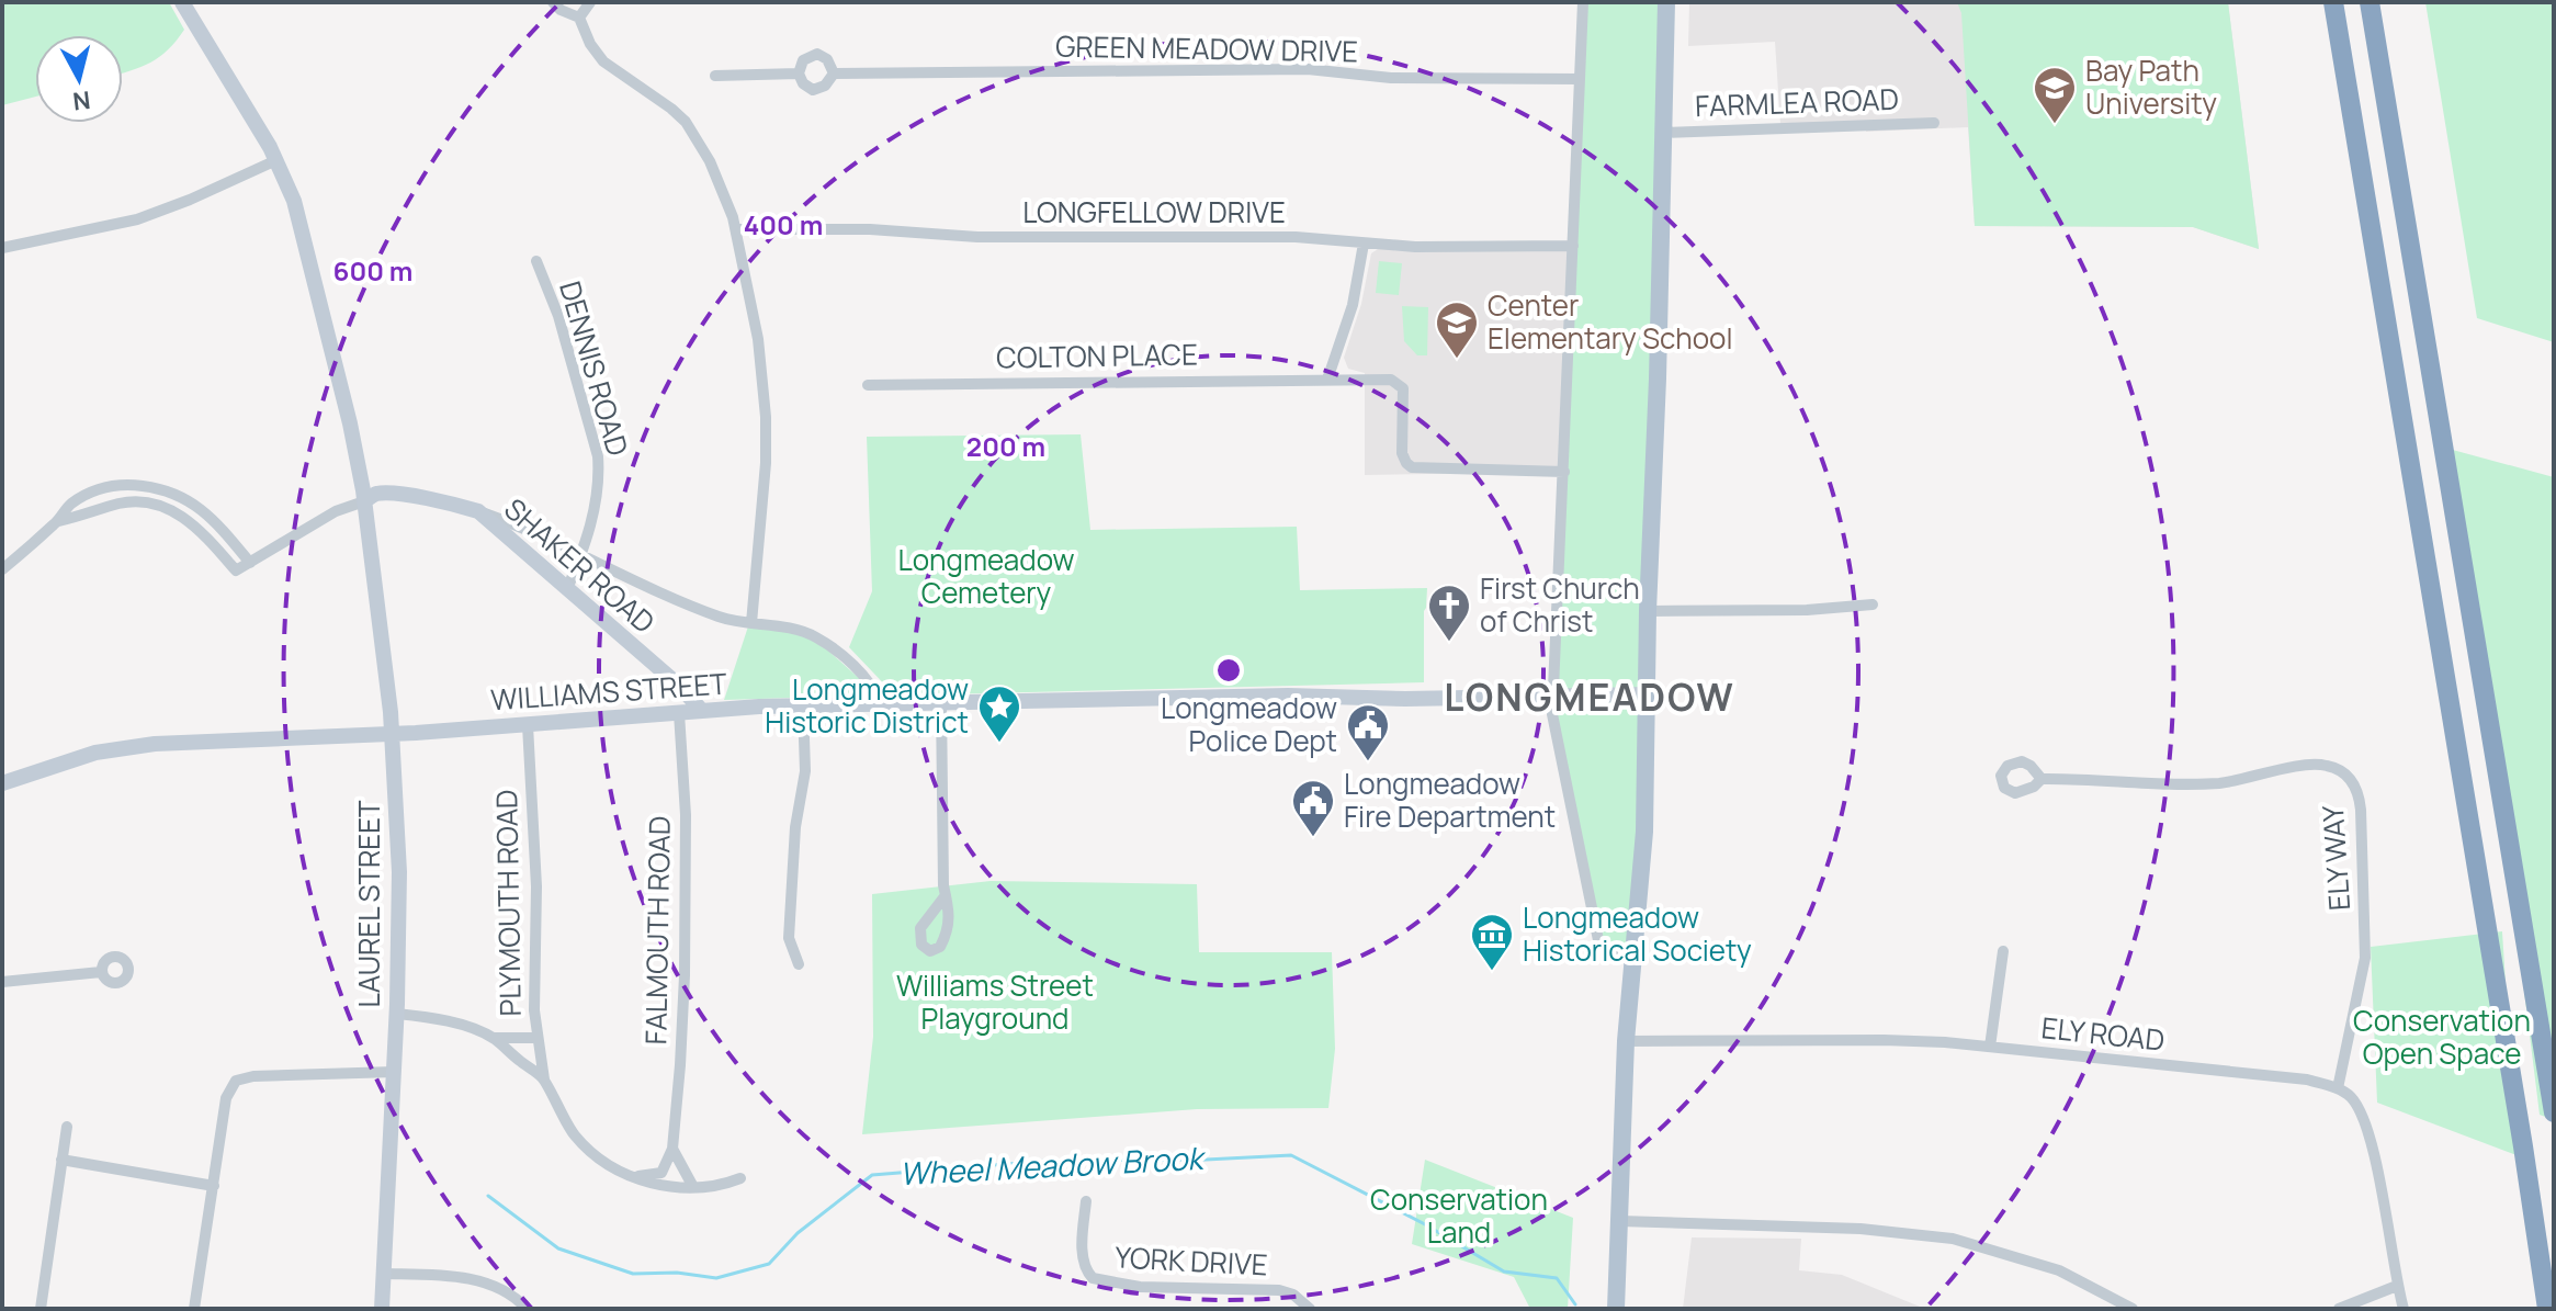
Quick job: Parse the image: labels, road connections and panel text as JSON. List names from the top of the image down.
{
  "streets": {
    "main road": ["SHAKER ROAD", "WILLIAMS STREET", "LAUREL STREET"],
    "street": [
      "GREEN MEADOW DRIVE",
      "FARMLEA ROAD",
      "LONGFELLOW DRIVE",
      "COLTON PLACE",
      "DENNIS ROAD",
      "ELY WAY",
      "PLYMOUTH ROAD",
      "FALMOUTH ROAD",
      "ELY ROAD",
      "YORK DRIVE"
    ]
  },
  "crossings": [
    ["DENNIS ROAD", "SHAKER ROAD"],
    ["SHAKER ROAD", "WILLIAMS STREET"],
    ["SHAKER ROAD", "LAUREL STREET"],
    ["WILLIAMS STREET", "PLYMOUTH ROAD"],
    ["WILLIAMS STREET", "LAUREL STREET"],
    ["WILLIAMS STREET", "FALMOUTH ROAD"],
    ["ELY WAY", "ELY ROAD"]
  ],
  "districts": ["LONGMEADOW"],
  "water": ["Wheel Meadow Brook"],
  "parks": [
    "Longmeadow Cemetery",
    "Williams Street Playground",
    "Conservation Open Space",
    "Conservation Land"
  ],
  "places": {
    "school or university": ["Bay Path University", "Center Elementary School"],
    "church": ["First Church of Christ"],
    "place": ["Longmeadow Historic District"],
    "public building": ["Longmeadow Police Dept", "Longmeadow Fire Department"],
    "museum": ["Longmeadow Historical Society"]
  },
  "north": "bottom",
  "rings": ["400 m", "600 m", "200 m"]
}
